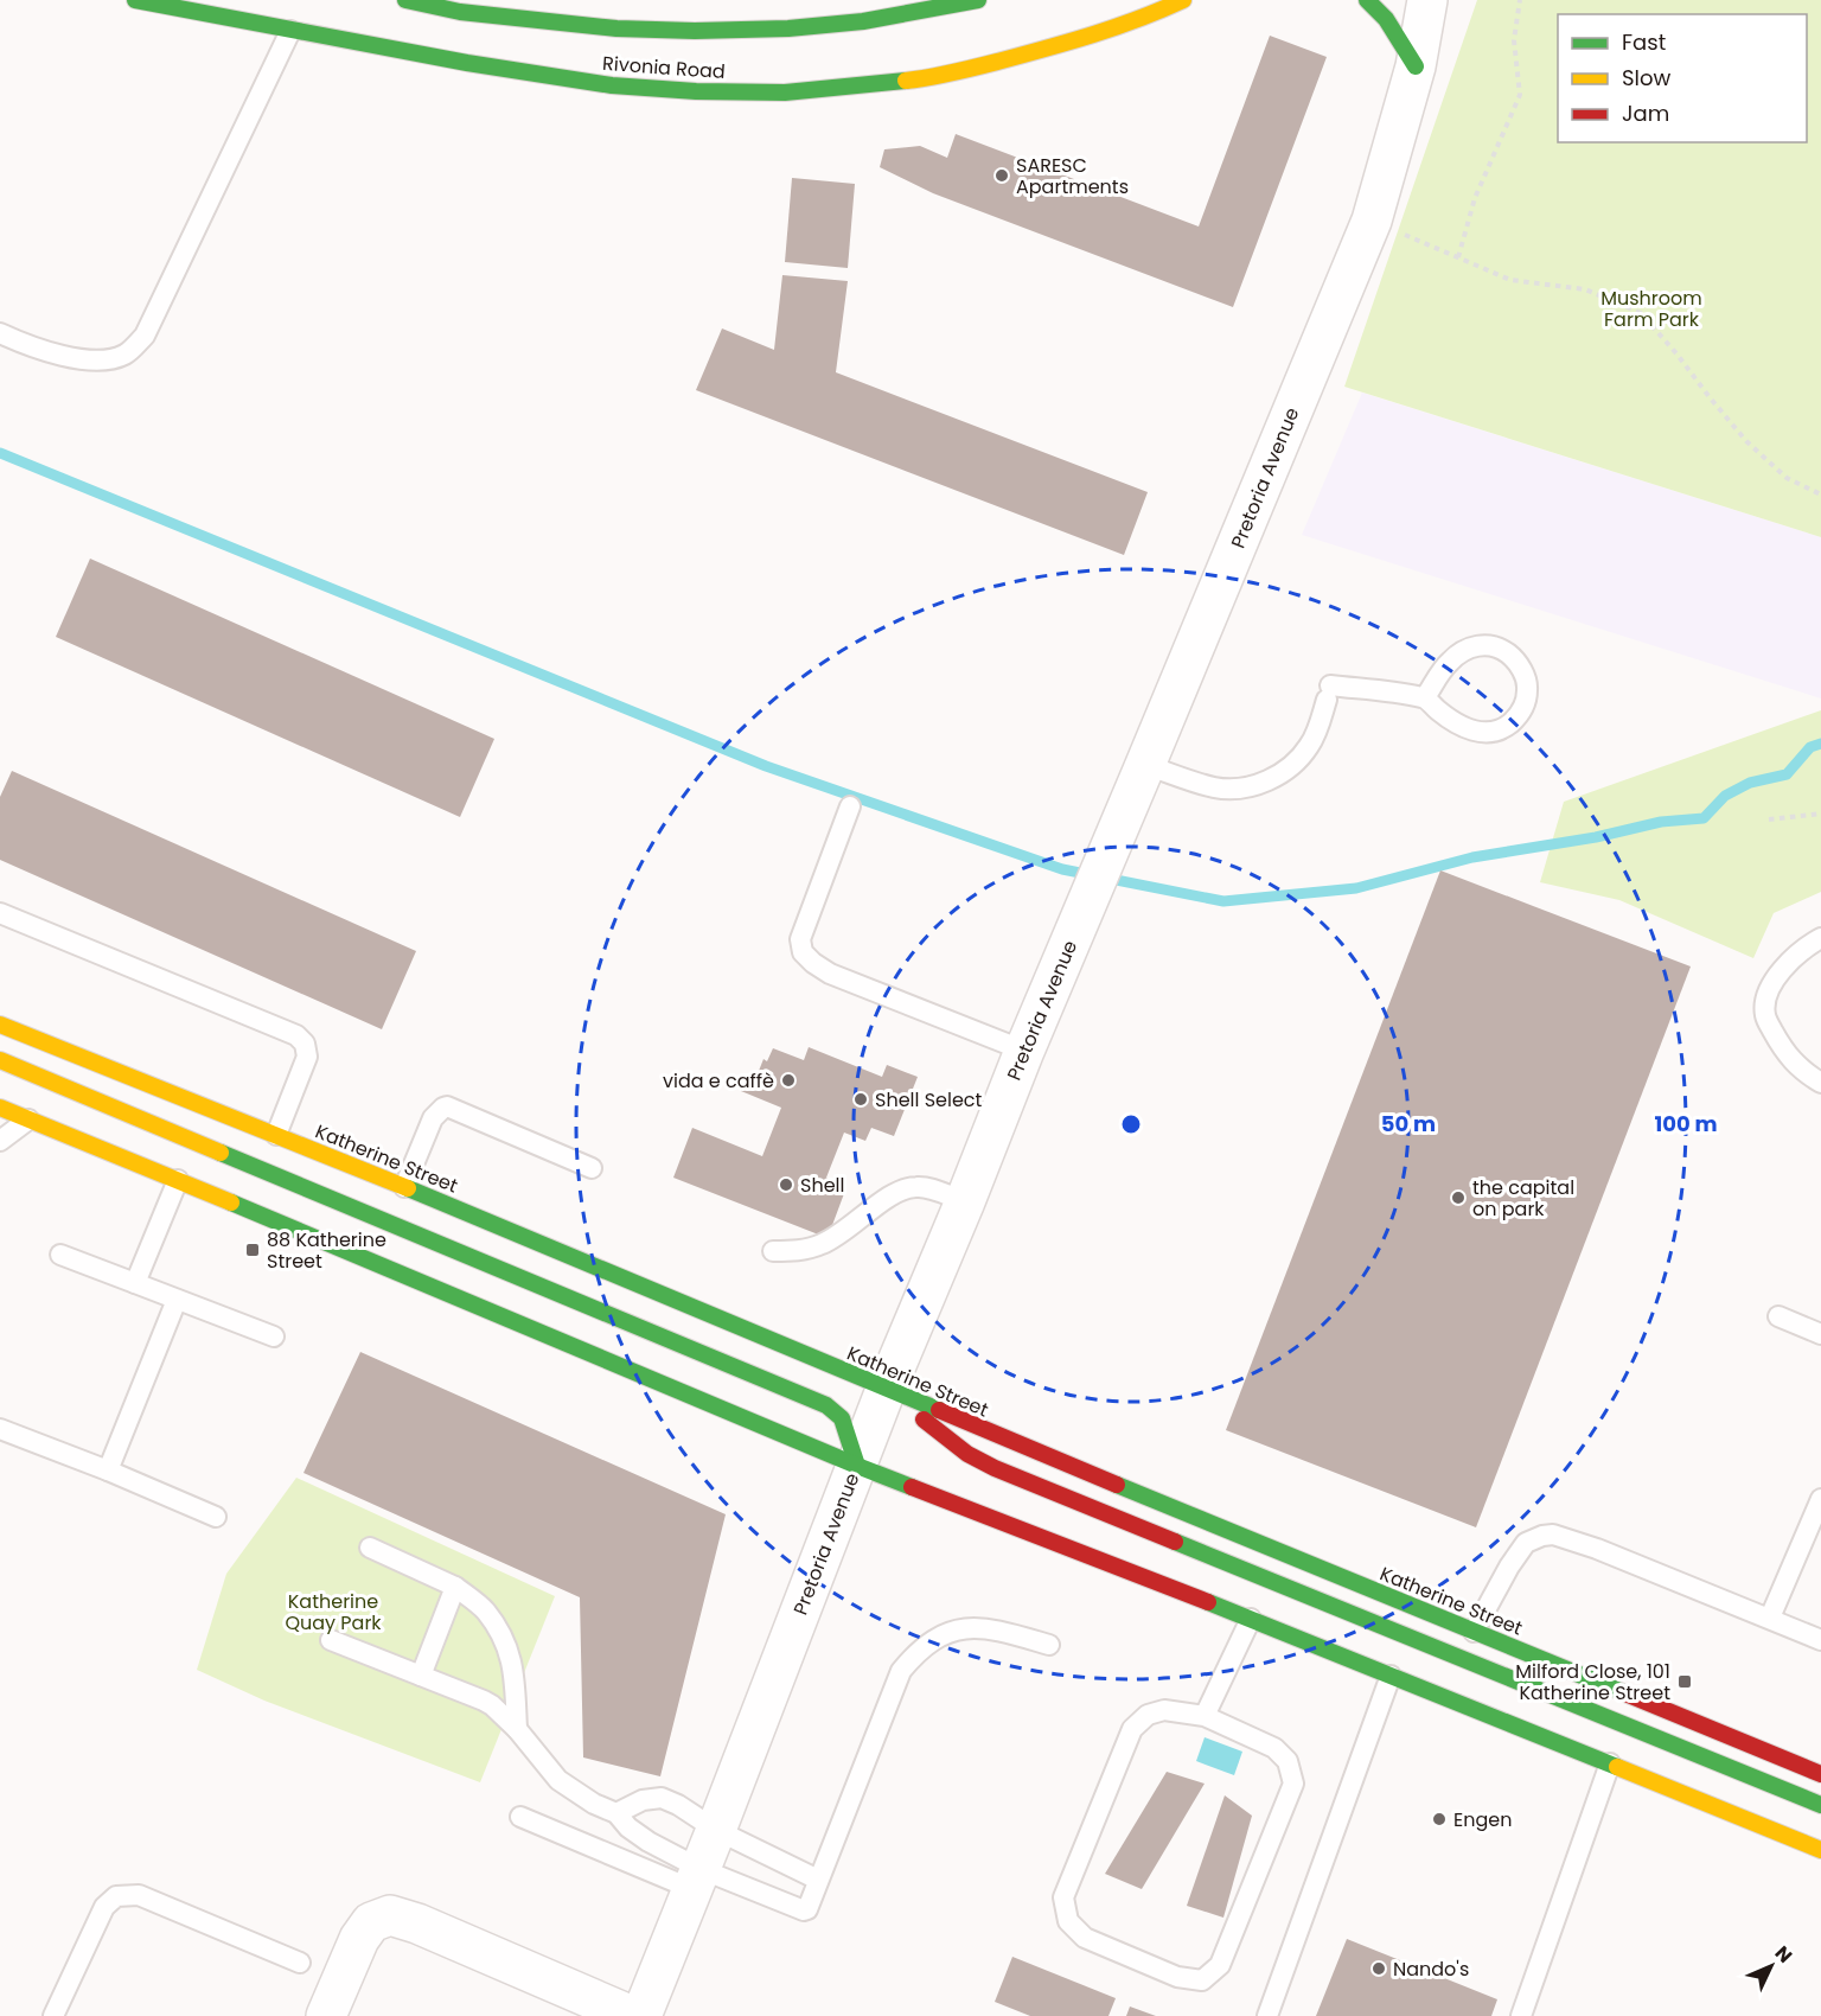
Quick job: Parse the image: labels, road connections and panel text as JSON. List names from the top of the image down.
{
  "streets": {
    "main road": ["Rivonia Road", "Katherine Street"],
    "street": ["Pretoria Avenue"]
  },
  "crossings": [
    ["Pretoria Avenue", "Katherine Street"]
  ],
  "parks": ["Mushroom Farm Park", "Katherine Quay Park"],
  "places": {
    "other": [
      "SARESC Apartments",
      "vida e caffè",
      "Shell Select",
      "Shell",
      "the capital on park",
      "Engen",
      "Nando's"
    ],
    "transit": ["88 Katherine Street", "Milford Close, 101 Katherine Street"]
  },
  "legend": ["Fast", "Slow", "Jam"],
  "north": "top right",
  "rings": ["50 m", "100 m"]
}
